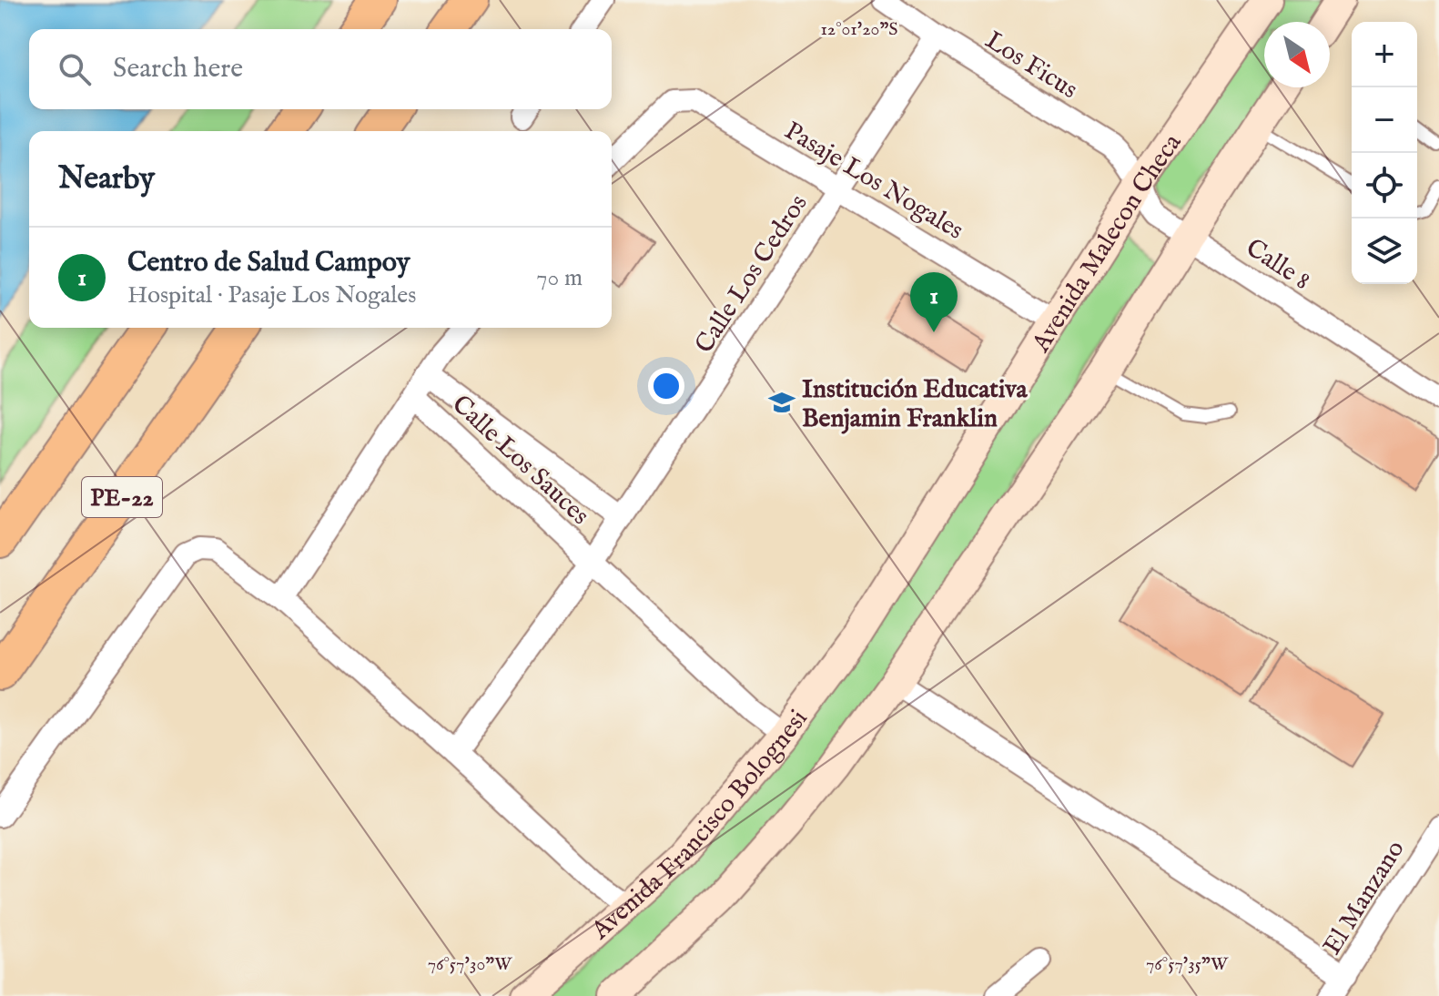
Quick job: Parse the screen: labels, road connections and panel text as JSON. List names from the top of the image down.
{
  "streets": {
    "highway": ["PE-22"],
    "main road": ["Avenida Malecon Checa", "Avenida Francisco Bolognesi"],
    "street": [
      "Los Ficus",
      "Pasaje Los Nogales",
      "Calle 8",
      "Calle Los Cedros",
      "Calle Los Sauces",
      "El Manzano"
    ]
  },
  "crossings": [
    ["Los Ficus", "Avenida Malecon Checa"],
    ["Los Ficus", "Calle 8"],
    ["Los Ficus", "Calle Los Cedros"],
    ["Pasaje Los Nogales", "Avenida Malecon Checa"],
    ["Pasaje Los Nogales", "Calle Los Cedros"],
    ["Avenida Malecon Checa", "Calle 8"],
    ["Avenida Malecon Checa", "Avenida Francisco Bolognesi"],
    ["Calle Los Cedros", "Calle Los Sauces"],
    ["Calle Los Sauces", "Avenida Francisco Bolognesi"]
  ],
  "places": {
    "school or university": ["Institución Educativa Benjamin Franklin"]
  },
  "north": "bottom right",
  "page": {
    "map_buttons": ["+", "−"],
    "search": "Search here",
    "heading": "Nearby",
    "list": [
      {
        "mark": "1",
        "name": "Centro de Salud Campoy",
        "note": "Hospital · Pasaje Los Nogales",
        "value": "70 m"
      }
    ],
    "pins": "1"
  },
  "coordinates": ["12°01'20\"S", "76°57'30\"W", "76°57'35\"W"]
}
